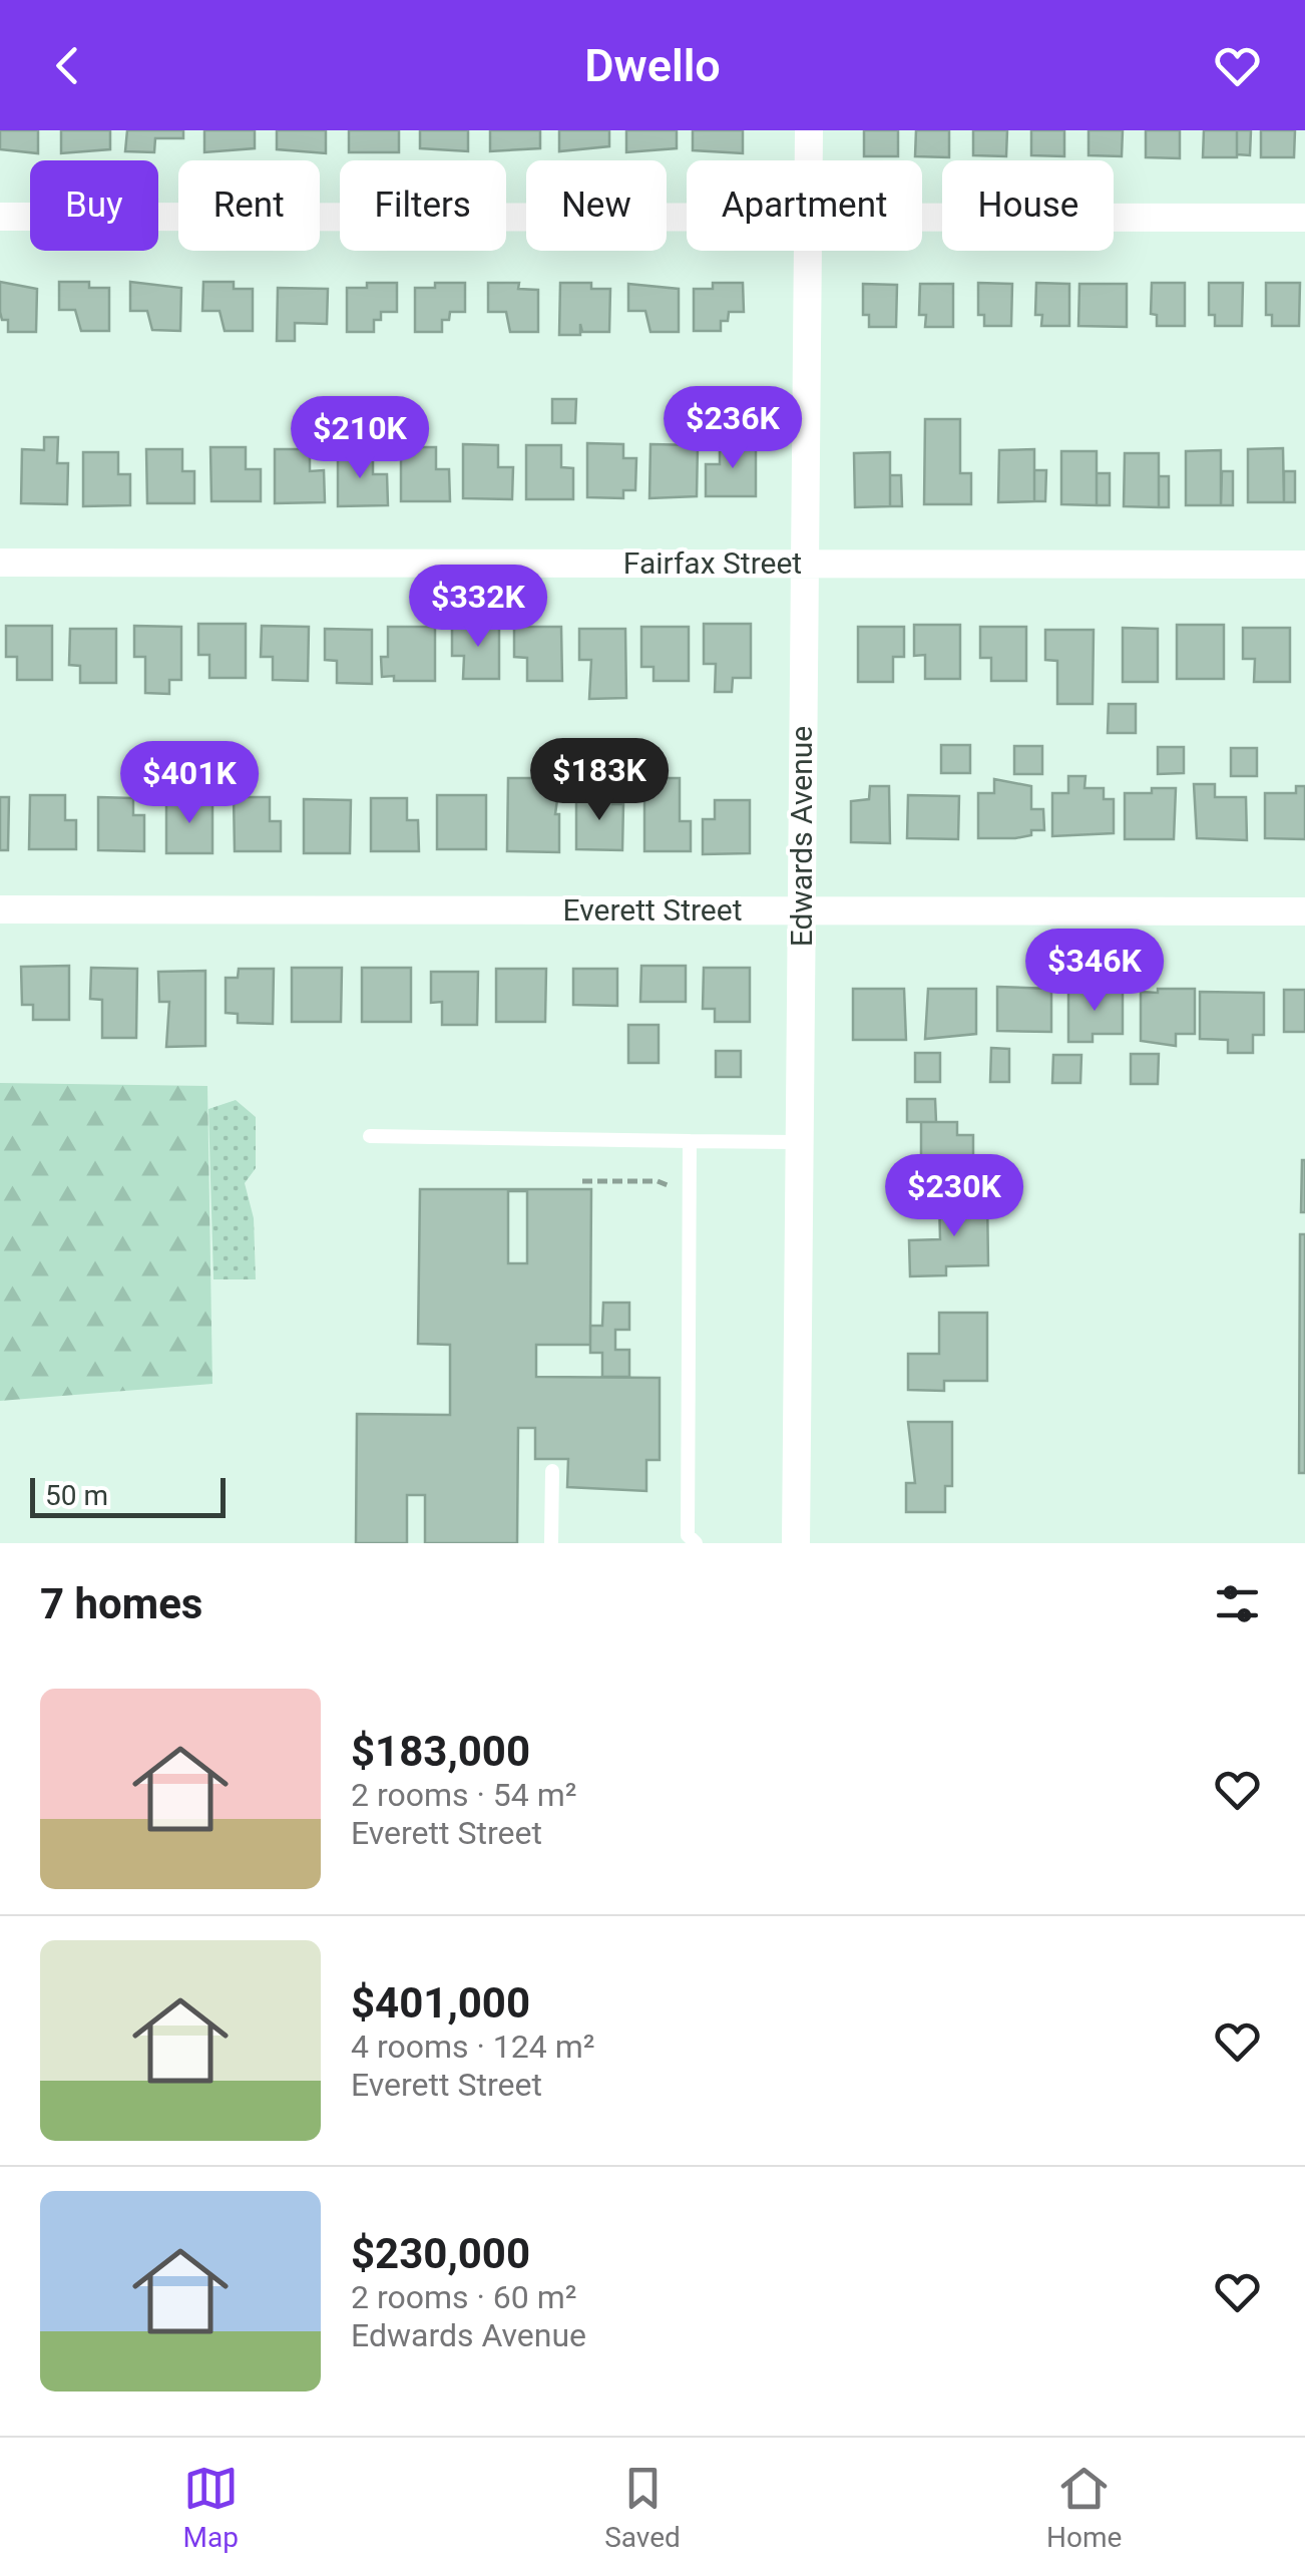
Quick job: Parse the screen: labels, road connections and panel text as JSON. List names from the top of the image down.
{
  "streets": {
    "street": ["Fairfax Street", "Edwards Avenue", "Everett Street"]
  },
  "crossings": [
    ["Fairfax Street", "Edwards Avenue"],
    ["Edwards Avenue", "Everett Street"]
  ],
  "scale_bar": "50 m",
  "page": {
    "header": "Dwello",
    "chip": [
      "Buy",
      "Rent",
      "Filters",
      "New",
      "Apartment",
      "House"
    ],
    "price": [
      "$236K",
      "$210K",
      "$332K",
      "$183K",
      "$401K",
      "$346K",
      "$230K"
    ],
    "scale": "50 m",
    "heading": "7 homes",
    "list": [
      {
        "name": "$183,000",
        "note": "2 rooms · 54 m² · Everett Street"
      },
      {
        "name": "$401,000",
        "note": "4 rooms · 124 m² · Everett Street"
      },
      {
        "name": "$230,000",
        "note": "2 rooms · 60 m² · Edwards Avenue"
      }
    ],
    "tabs": ["Map", "Saved", "Home"]
  }
}
